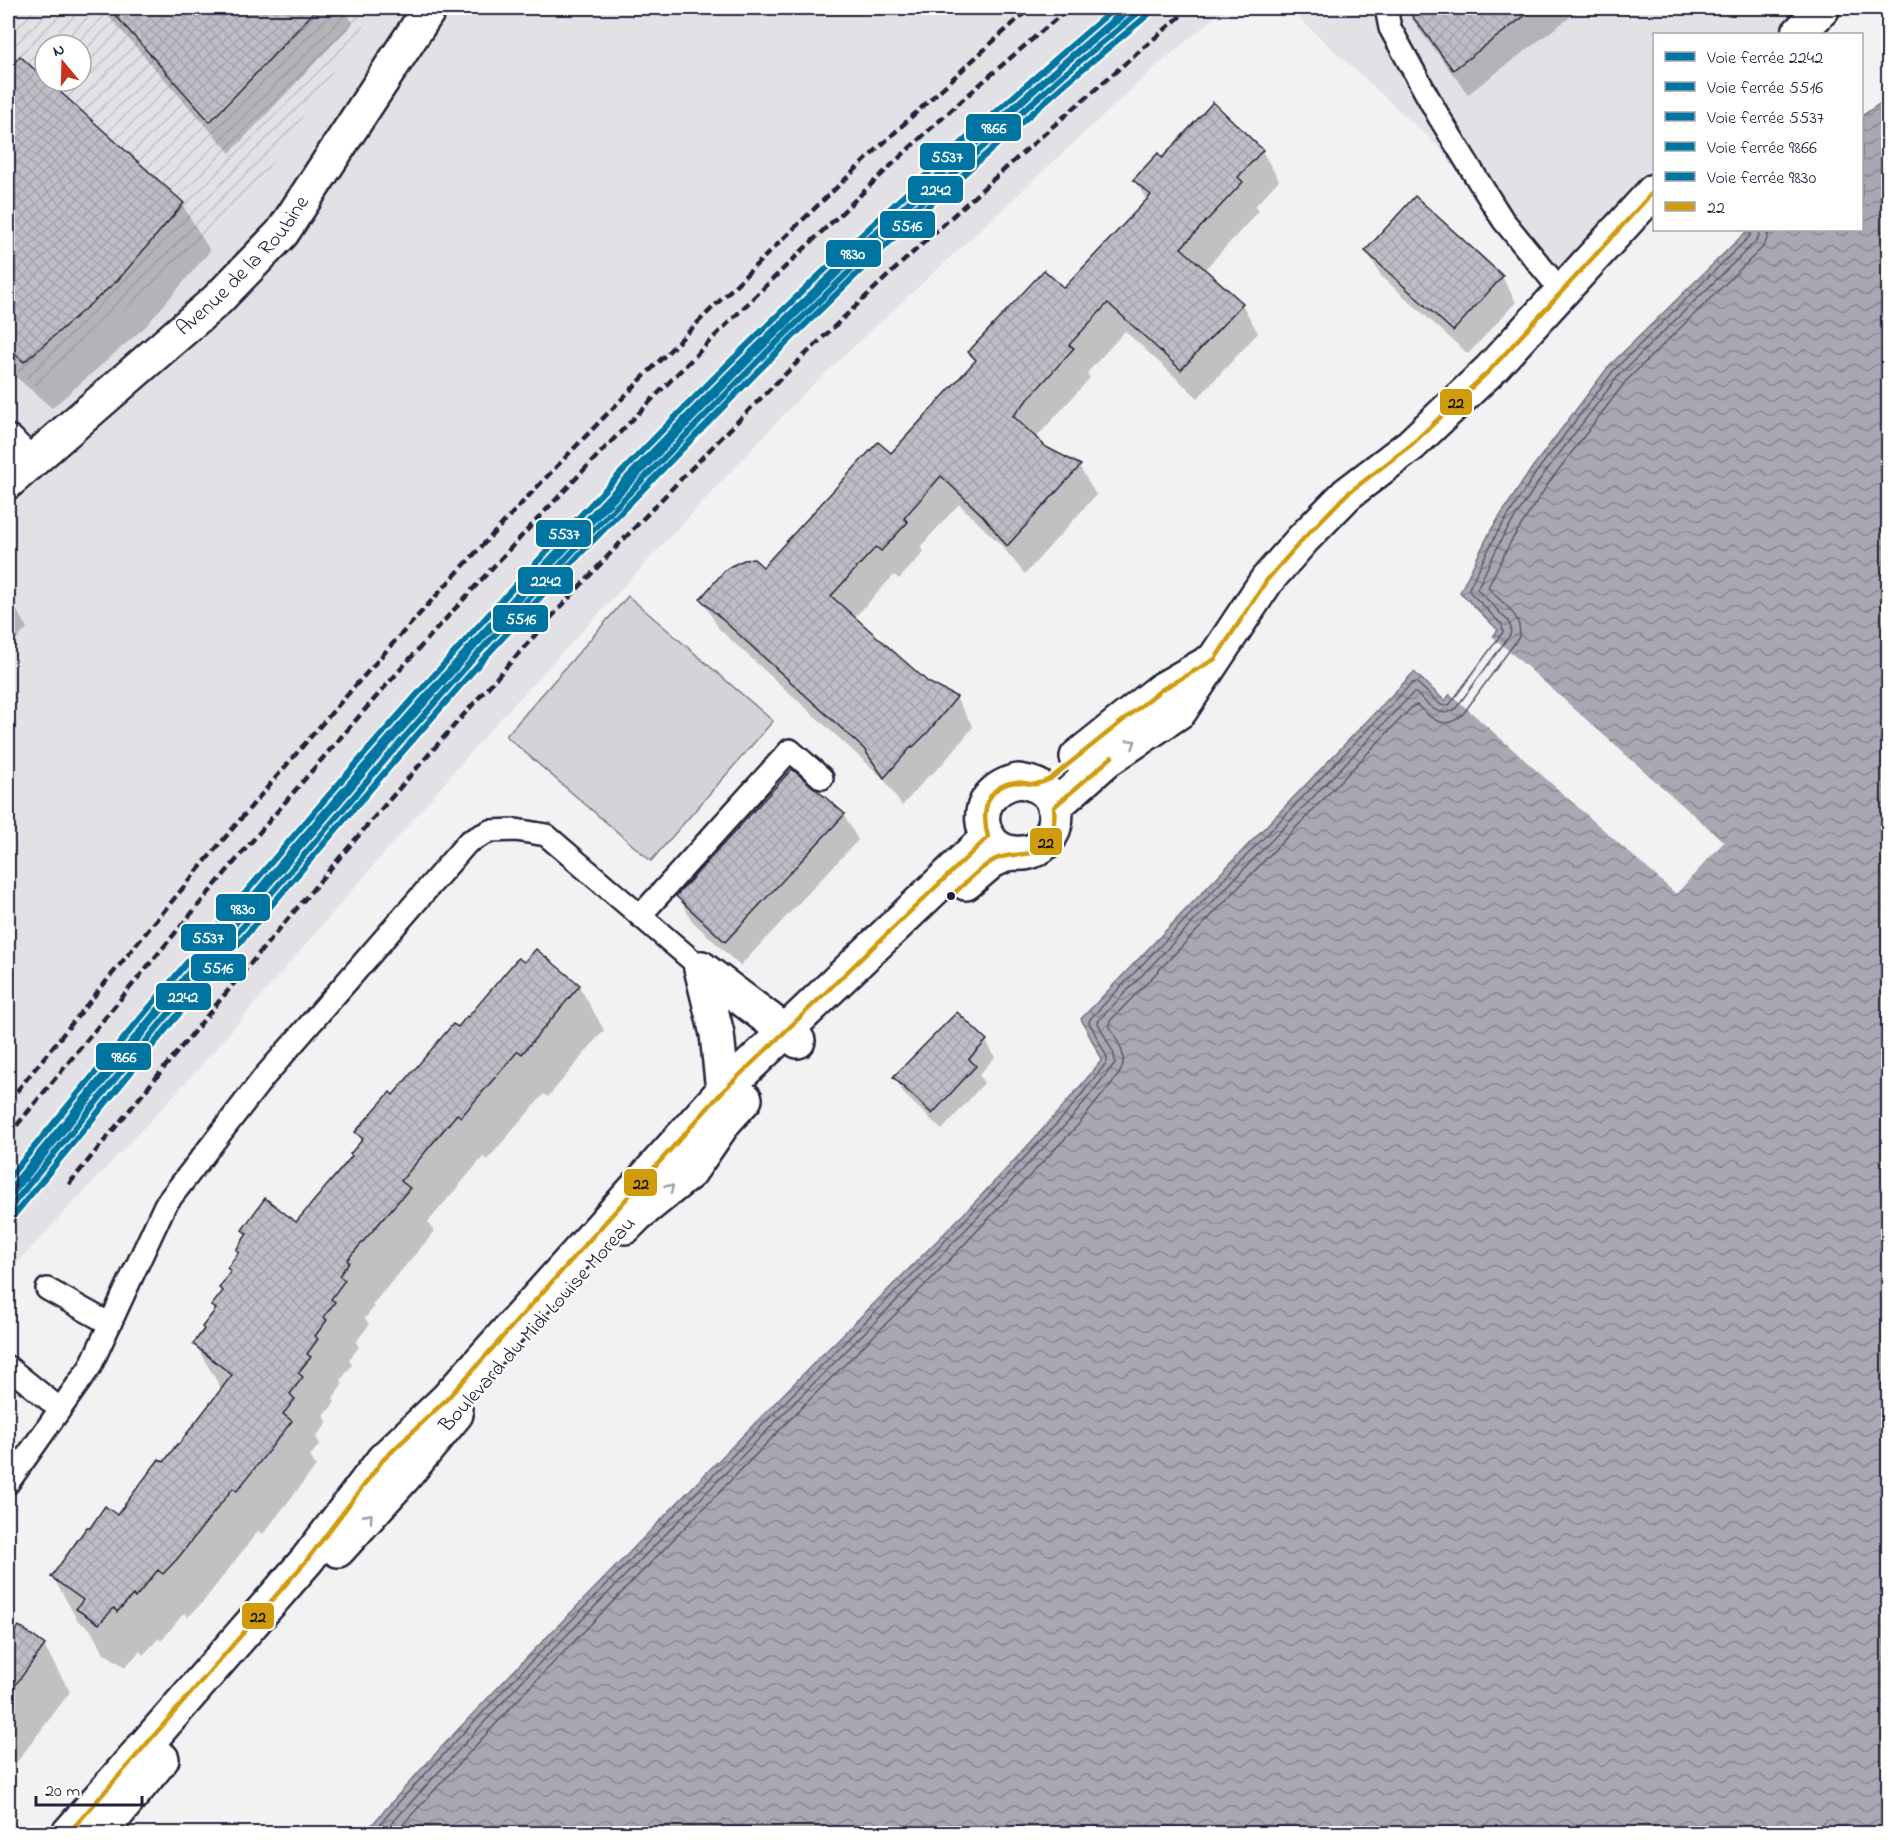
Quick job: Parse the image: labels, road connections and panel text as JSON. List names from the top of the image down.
{
  "streets": {
    "main road": ["Avenue de la Roubine", "Boulevard du Midi Louise Moreau"]
  },
  "lines": [
    "rail line 2242",
    "rail line 5537",
    "rail line 9866",
    "rail line 5516",
    "rail line 9830",
    "transit line 22"
  ],
  "legend": [
    "Voie ferrée 2242",
    "Voie ferrée 5516",
    "Voie ferrée 5537",
    "Voie ferrée 9866",
    "Voie ferrée 9830",
    "22"
  ],
  "scale_bar": "20 m",
  "north": "top"
}
